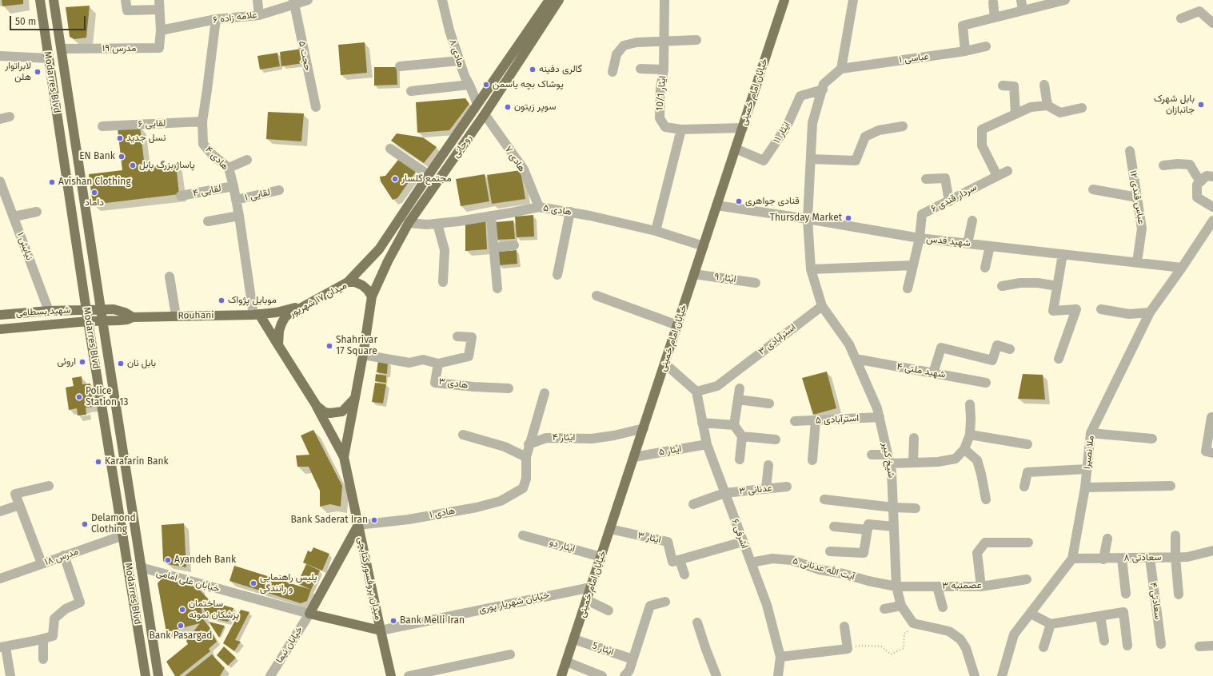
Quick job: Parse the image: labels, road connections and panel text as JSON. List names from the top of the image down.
{
  "streets": {
    "main road": [
      "Modarres Blvd",
      "خیابان امام خمینی",
      "روحانی",
      "میدان ۱۷ شهریور",
      "شهید بسطامی",
      "Rouhani",
      "میدان پروفسور کتابچی"
    ],
    "street": [
      "علامه زاده ۶",
      "مدرس ۱۹",
      "هادی ۸",
      "حجت ۵",
      "عباسی ۱",
      "ایثار 10/1",
      "لقایی ۶",
      "ایثار ۱۱",
      "هادی ۴",
      "هادی ۷",
      "لقایی ۴",
      "لقایی ۱",
      "عباس قندی ۱۲",
      "سردار قندی ۶",
      "هادی ۵",
      "شهید قدس",
      "نیایش ۱",
      "ایثار ۹",
      "استرآبادی ٣",
      "شهید ملتی ۴",
      "هادی ۳",
      "استرآبادی ۵",
      "ایثار ۴",
      "ایثار ۵",
      "ملا نصیرا",
      "شیخ کبیر",
      "عدنانی ۳",
      "هادی ۱",
      "اشرفی ۶",
      "ایثار ۳",
      "ایثار دو",
      "مدرس ۱۸",
      "سعادتی ۸",
      "آیت الله عدنانی ۵",
      "خیابان علی امامی",
      "عصمتیه ۳",
      "سعادتی ۴",
      "خیابان شهریار پوری",
      "خیابان نیما",
      "ایثار 5"
    ]
  },
  "crossings": [
    ["علامه زاده ۶", "مدرس ۱۹"],
    ["علامه زاده ۶", "حجت ۵"],
    ["علامه زاده ۶", "هادی ۴"],
    ["مدرس ۱۹", "Modarres Blvd"],
    ["هادی ۸", "روحانی"],
    ["عباسی ۱", "شیخ کبیر"],
    ["Modarres Blvd", "شهید بسطامی"],
    ["Modarres Blvd", "مدرس ۱۸"],
    ["Modarres Blvd", "خیابان علی امامی"],
    ["خیابان امام خمینی", "ایثار 10/1"],
    ["خیابان امام خمینی", "ایثار ۱۱"],
    ["خیابان امام خمینی", "هادی ۵"],
    ["خیابان امام خمینی", "شهید قدس"],
    ["خیابان امام خمینی", "ایثار ۹"],
    ["خیابان امام خمینی", "ایثار ۴"],
    ["خیابان امام خمینی", "ایثار ۵"],
    ["خیابان امام خمینی", "ایثار ۳"],
    ["خیابان امام خمینی", "ایثار دو"],
    ["خیابان امام خمینی", "خیابان شهریار پوری"],
    ["خیابان امام خمینی", "ایثار 5"],
    ["لقایی ۶", "هادی ۴"],
    ["ایثار ۱۱", "شیخ کبیر"],
    ["روحانی", "هادی ۷"],
    ["روحانی", "هادی ۵"],
    ["روحانی", "میدان ۱۷ شهریور"],
    ["هادی ۴", "لقایی ۴"],
    ["هادی ۴", "لقایی ۱"],
    ["هادی ۴", "Rouhani"],
    ["هادی ۷", "هادی ۵"],
    ["عباس قندی ۱۲", "شهید قدس"],
    ["سردار قندی ۶", "شهید قدس"],
    ["شهید قدس", "ملا نصیرا"],
    ["شهید قدس", "شیخ کبیر"],
    ["نیایش ۱", "شهید بسطامی"],
    ["میدان ۱۷ شهریور", "Rouhani"],
    ["شهید بسطامی", "Rouhani"],
    ["استرآبادی ٣", "شیخ کبیر"],
    ["استرآبادی ٣", "اشرفی ۶"],
    ["شهید ملتی ۴", "شیخ کبیر"],
    ["استرآبادی ۵", "شیخ کبیر"],
    ["ایثار ۵", "اشرفی ۶"],
    ["ملا نصیرا", "سعادتی ۸"],
    ["شیخ کبیر", "آیت الله عدنانی ۵"],
    ["شیخ کبیر", "عصمتیه ۳"],
    ["عدنانی ۳", "اشرفی ۶"],
    ["هادی ۱", "میدان پروفسور کتابچی"],
    ["اشرفی ۶", "آیت الله عدنانی ۵"],
    ["سعادتی ۸", "سعادتی ۴"],
    ["آیت الله عدنانی ۵", "عصمتیه ۳"],
    ["میدان پروفسور کتابچی", "خیابان علی امامی"],
    ["میدان پروفسور کتابچی", "خیابان شهریار پوری"],
    ["میدان پروفسور کتابچی", "خیابان نیما"],
    ["خیابان علی امامی", "خیابان نیما"]
  ],
  "places": [
    "گالری دفینه",
    "لابراتوار هلن",
    "پوشاک بچه یاسمن",
    "بابل شهرک جانبازان",
    "سوپر زیتون",
    "نسل جدید",
    "EN Bank",
    "پاساژ بزرگ بابل",
    "مجتمع گلسار",
    "Avishan Clothing",
    "داماد",
    "قنادی جواهری",
    "Thursday Market",
    "موبایل پژواک",
    "Shahrivar 17 Square",
    "اروئی",
    "بابل نان",
    "Police Station 13",
    "Karafarin Bank",
    "Bank Saderat Iran",
    "Delamond Clothing",
    "Ayandeh Bank",
    "پلیس راهنمایی و رانندگی",
    "ساختمان پزشکان نمونه",
    "Bank Melli Iran",
    "Bank Pasargad"
  ],
  "scale_bar": "50 m"
}
